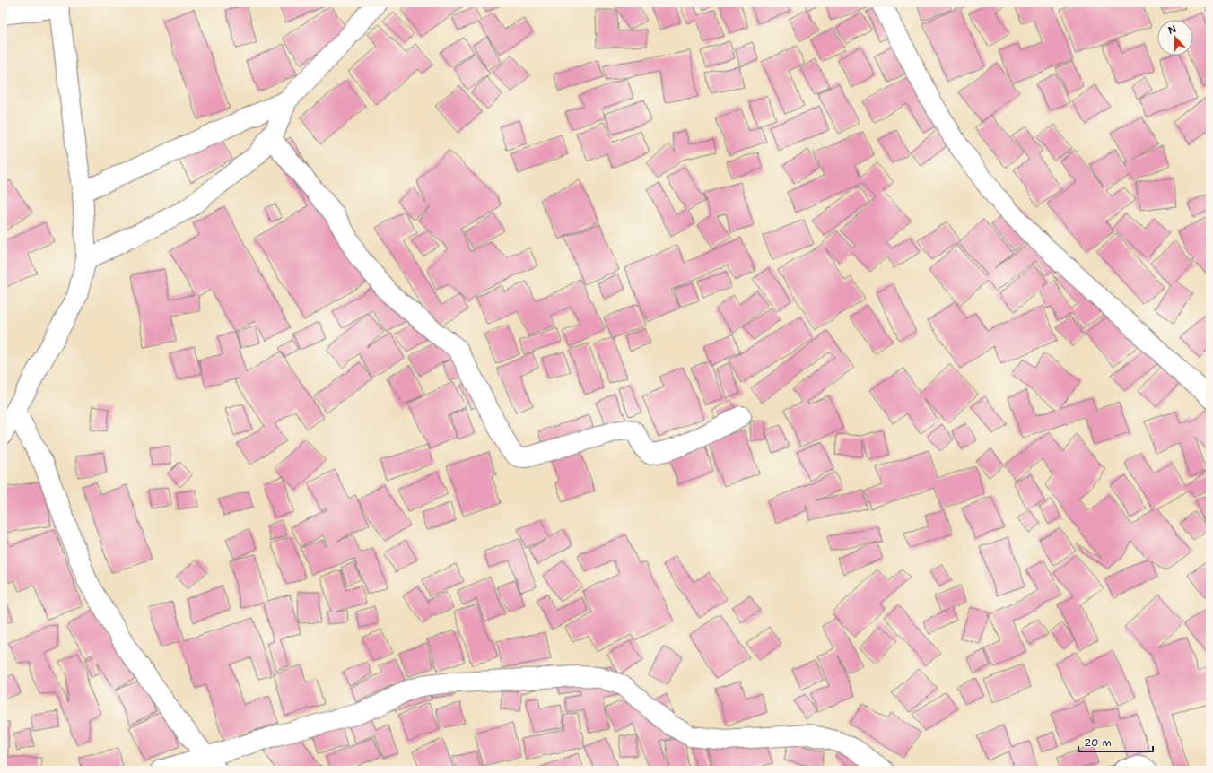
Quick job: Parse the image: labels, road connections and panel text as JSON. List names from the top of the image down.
{
  "scale_bar": "20 m",
  "north": "top"
}
